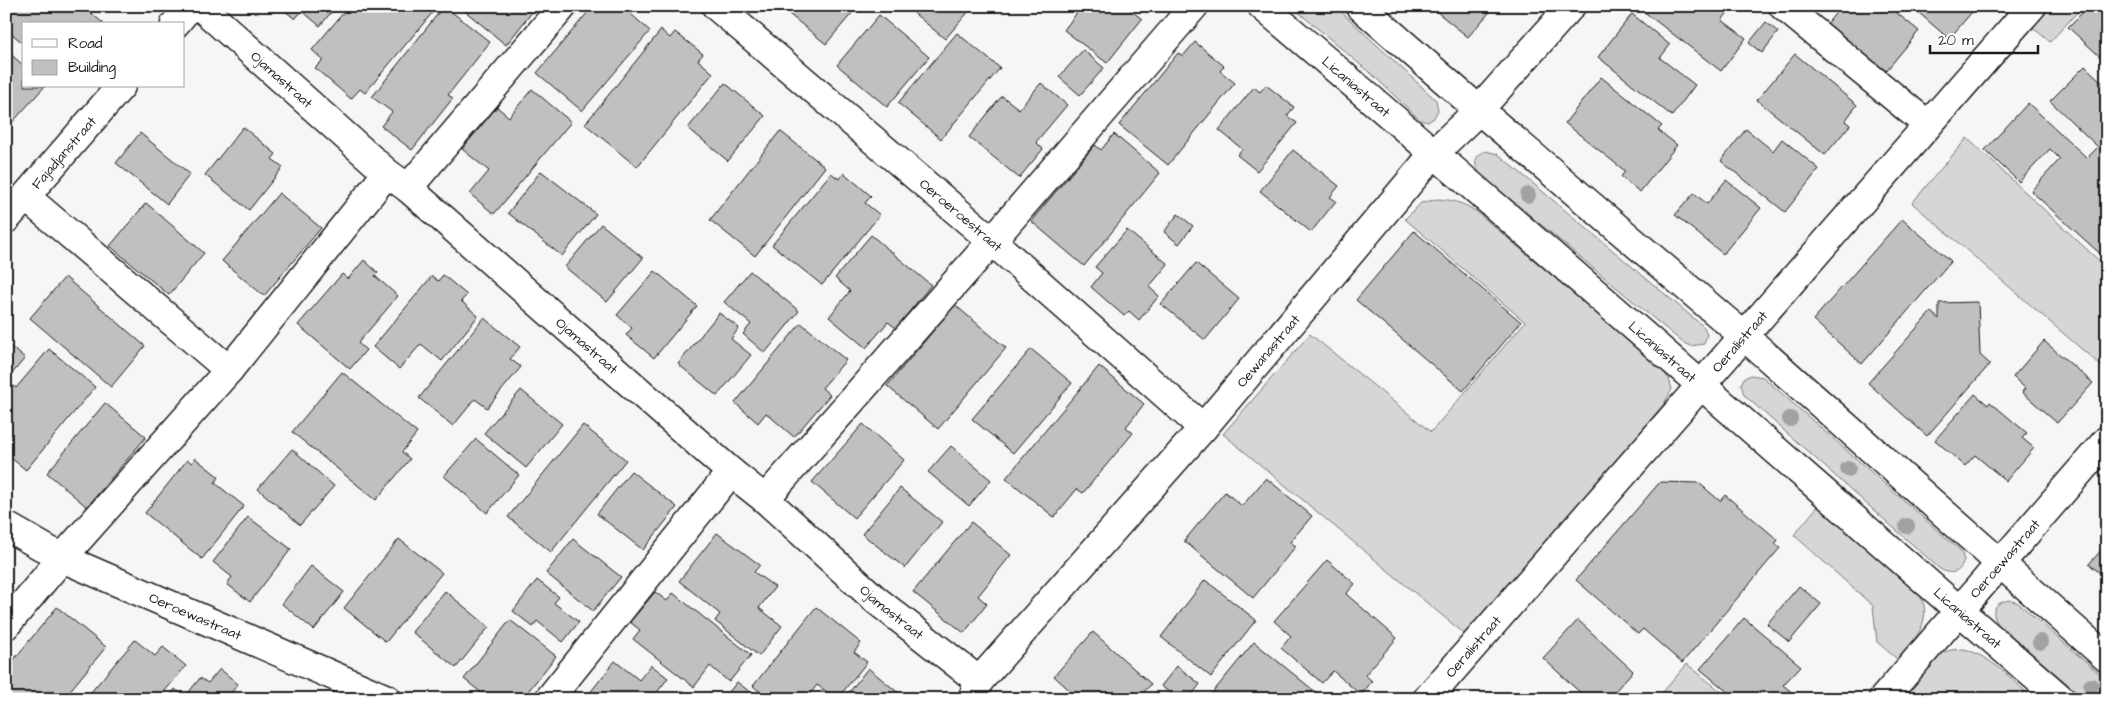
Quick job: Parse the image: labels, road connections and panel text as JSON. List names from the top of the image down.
{
  "streets": {
    "street": [
      "Ojamastraat",
      "Licaniastraat",
      "Fajadjanstraat",
      "Oeroeroestraat",
      "Oeralistraat",
      "Oewanastraat",
      "Oeroewastraat"
    ]
  },
  "crossings": [
    ["Ojamastraat", "Oewanastraat"],
    ["Licaniastraat", "Oeralistraat"],
    ["Licaniastraat", "Oewanastraat"],
    ["Licaniastraat", "Oeroewastraat"],
    ["Oeroeroestraat", "Oewanastraat"]
  ],
  "legend": ["Road", "Building"],
  "scale_bar": "20 m"
}
